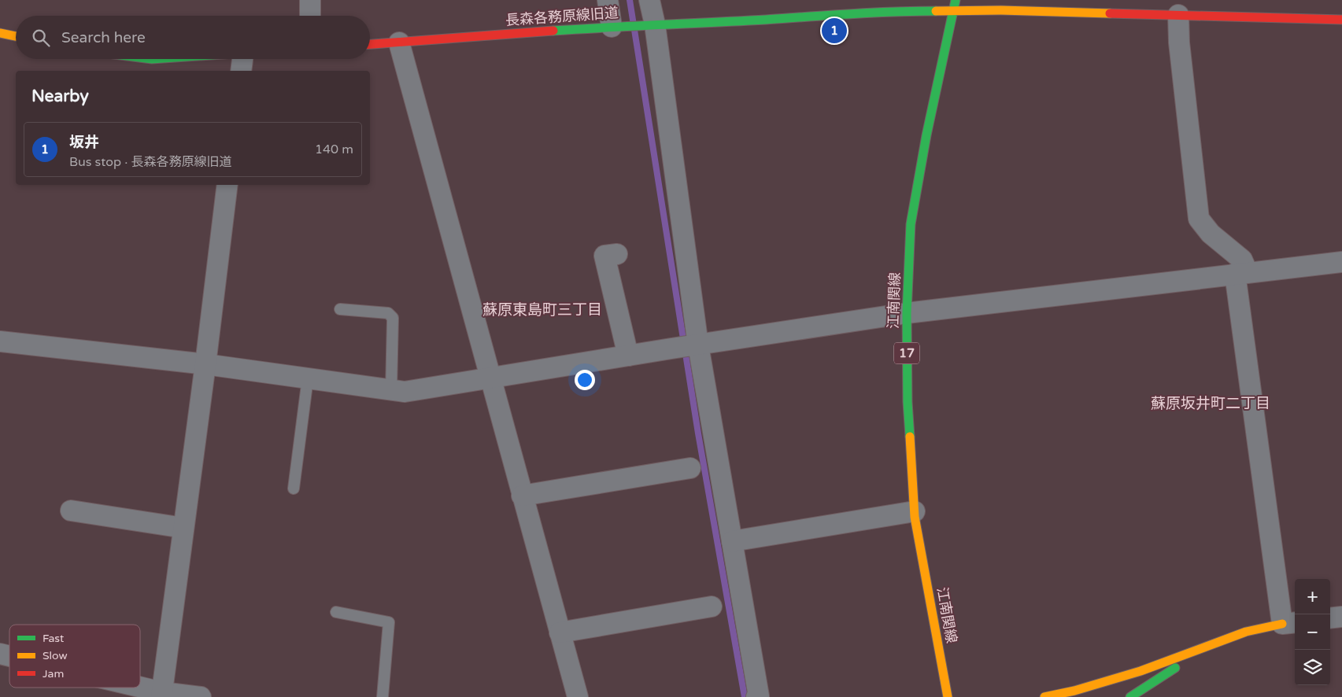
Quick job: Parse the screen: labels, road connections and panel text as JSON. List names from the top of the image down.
{
  "streets": {
    "street": ["長森各務原線旧道", "江南関線", "17"]
  },
  "crossings": [
    ["長森各務原線旧道", "江南関線"]
  ],
  "districts": ["蘇原東島町三丁目", "蘇原坂井町二丁目"],
  "legend": ["Fast", "Slow", "Jam"],
  "page": {
    "search": "Search here",
    "pins": "1",
    "heading": "Nearby",
    "list": [
      {
        "mark": "1",
        "name": "坂井",
        "note": "Bus stop · 長森各務原線旧道",
        "value": "140 m"
      }
    ],
    "map_buttons": ["+", "−"]
  }
}
